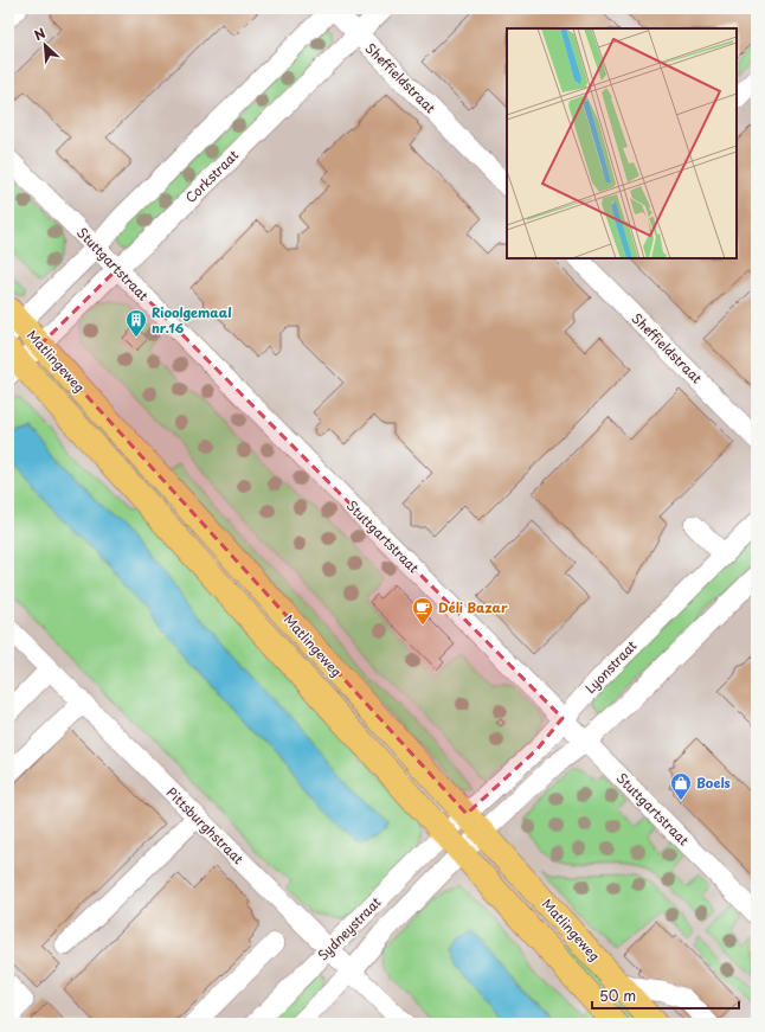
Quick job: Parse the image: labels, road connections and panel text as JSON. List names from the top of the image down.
{
  "streets": {
    "main road": ["Matlingeweg"],
    "street": [
      "Sheffieldstraat",
      "Corkstraat",
      "Stuttgartstraat",
      "Lyonstraat",
      "Pittsburghstraat",
      "Sydneystraat"
    ]
  },
  "crossings": [
    ["Sheffieldstraat", "Corkstraat"],
    ["Corkstraat", "Stuttgartstraat"],
    ["Corkstraat", "Matlingeweg"],
    ["Stuttgartstraat", "Lyonstraat"],
    ["Matlingeweg", "Lyonstraat"],
    ["Matlingeweg", "Sydneystraat"],
    ["Lyonstraat", "Sydneystraat"],
    ["Pittsburghstraat", "Sydneystraat"]
  ],
  "places": {
    "building": ["Rioolgemaal nr.16"],
    "cafe": ["Déli Bazar"],
    "shop": ["Boels"]
  },
  "scale_bar": "50 m",
  "north": "top left"
}
